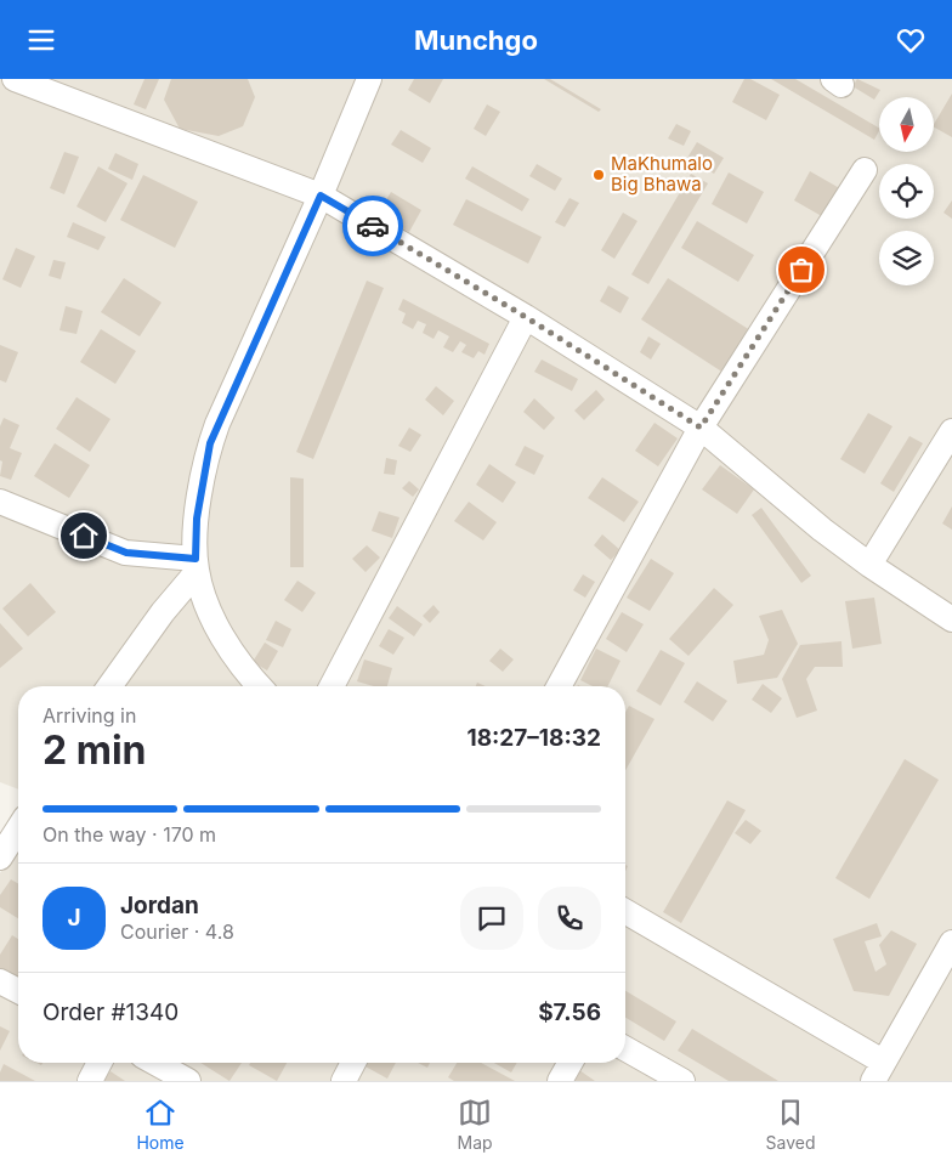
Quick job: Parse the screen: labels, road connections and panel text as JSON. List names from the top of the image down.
{
  "places": ["MaKhumalo Big Bhawa"],
  "north": "bottom",
  "page": {
    "header": "Munchgo",
    "heading": ["2 min", "Arriving in", "18:27–18:32"],
    "panel": [
      "Jordan",
      "Courier · 4.8",
      "Order #1340",
      "$7.56"
    ],
    "bar": "On the way · 170 m",
    "round": "J",
    "tabs": ["Home", "Map", "Saved"]
  }
}
